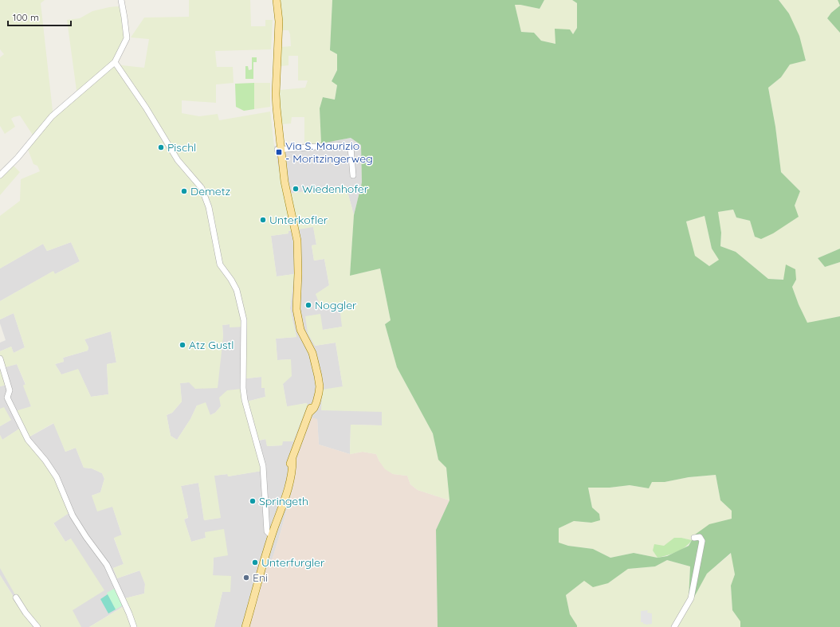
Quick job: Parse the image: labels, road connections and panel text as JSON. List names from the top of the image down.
{
  "places": {
    "other": [
      "Pischl",
      "Wiedenhofer",
      "Demetz",
      "Unterkofler",
      "Noggler",
      "Atz Gustl",
      "Springeth",
      "Unterfurgler",
      "Eni"
    ],
    "transit": ["Via S. Maurizio - Moritzingerweg"]
  },
  "scale_bar": "100 m"
}
